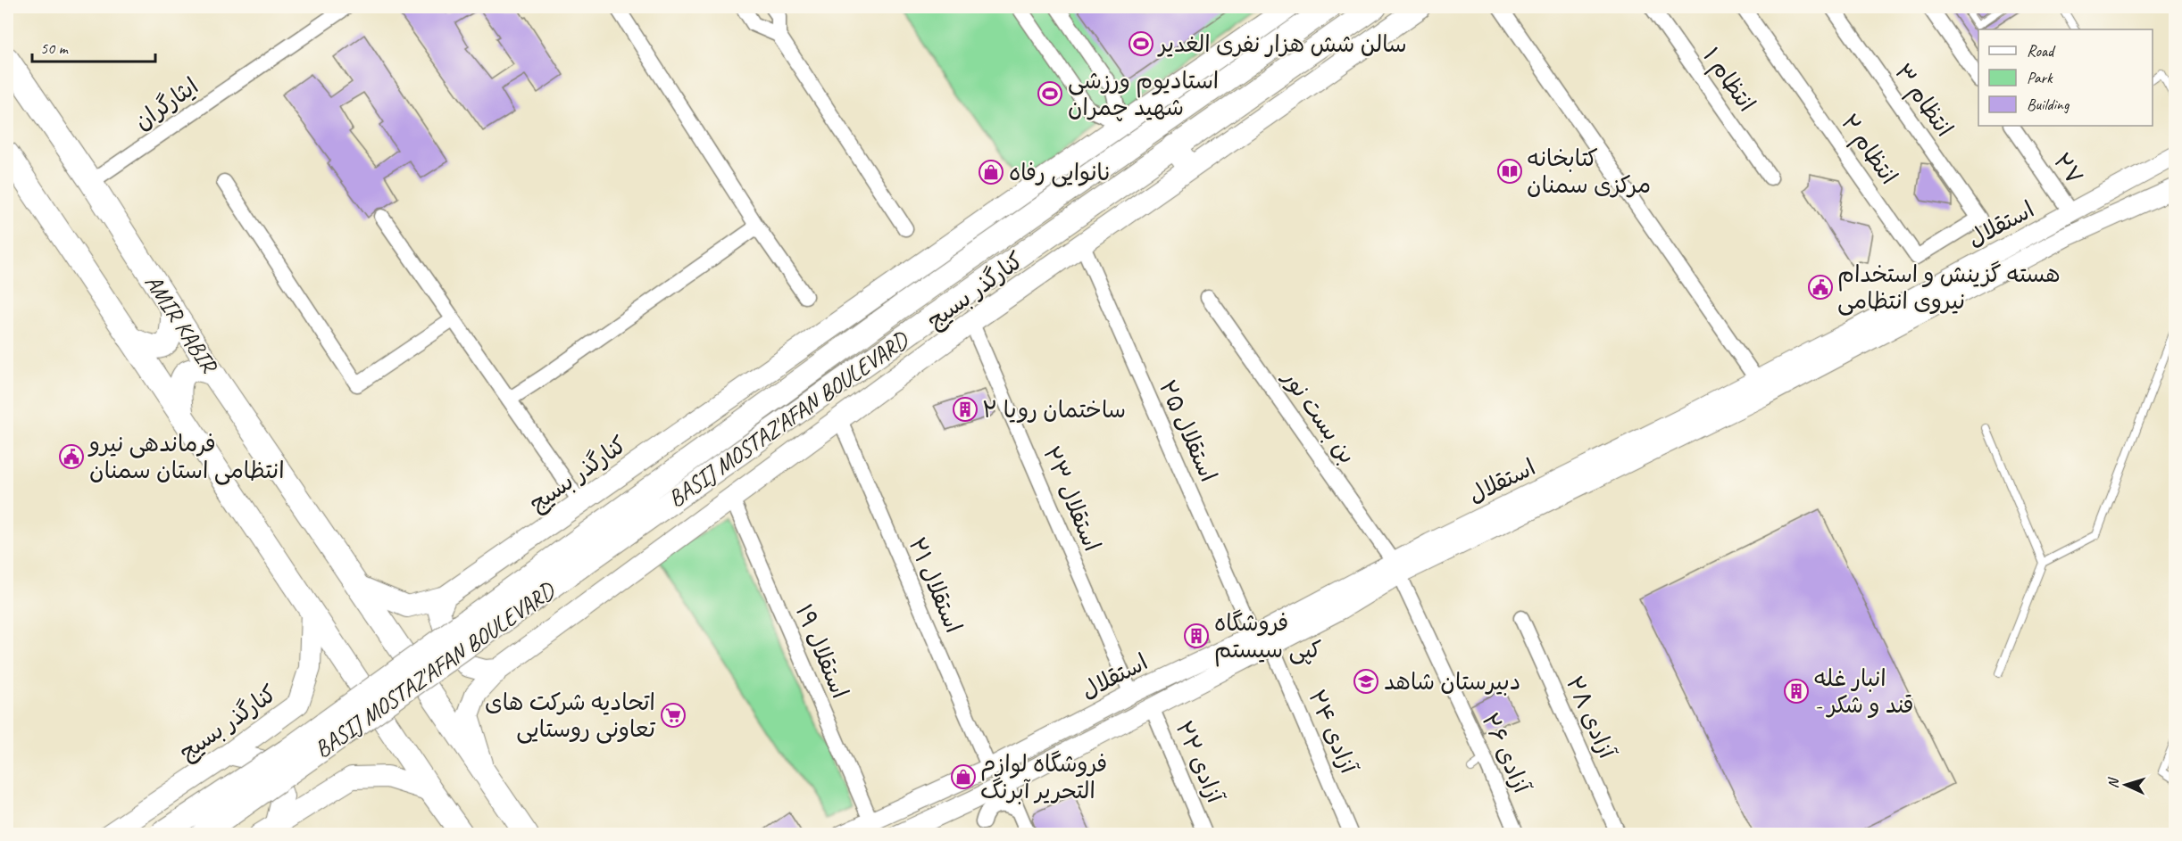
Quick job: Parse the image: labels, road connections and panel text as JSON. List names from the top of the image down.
{
  "streets": {
    "main road": ["کنارگذر بسیج", "AMIR KABIR", "BASIJ MOSTAZ'AFAN BOULEVARD"],
    "street": [
      "انتظام ۱",
      "انتظام ۳",
      "ایثارگران",
      "انتظام ۲",
      "۲۷",
      "استقلال",
      "بن بست نور",
      "استقلال ۲۵",
      "استقلال ۲۳",
      "استقلال ۲۱",
      "استقلال ۱۹",
      "آزادی ۲۸",
      "آزادی ۲۴",
      "آزادی ۲۶",
      "آزادی ۲۲"
    ]
  },
  "crossings": [
    ["انتظام ۳", "انتظام ۲"],
    ["ایثارگران", "AMIR KABIR"],
    ["۲۷", "استقلال"],
    ["استقلال", "بن بست نور"],
    ["استقلال", "استقلال ۲۵"],
    ["استقلال", "استقلال ۲۳"],
    ["استقلال", "استقلال ۲۱"],
    ["استقلال", "استقلال ۱۹"],
    ["استقلال", "آزادی ۲۴"],
    ["استقلال", "آزادی ۲۶"],
    ["استقلال", "آزادی ۲۲"],
    ["کنارگذر بسیج", "AMIR KABIR"],
    ["کنارگذر بسیج", "استقلال ۲۵"],
    ["کنارگذر بسیج", "استقلال ۲۳"],
    ["کنارگذر بسیج", "استقلال ۲۱"],
    ["کنارگذر بسیج", "استقلال ۱۹"],
    ["بن بست نور", "آزادی ۲۶"]
  ],
  "places": {
    "sports": ["سالن شش هزار نفری الغدیر", "استادیوم ورزشی شهید چمران"],
    "library": ["کتابخانه مرکزی سمنان"],
    "shop": ["نانوایی رفاه", "فروشگاه لوازم التحریر آبرنگ"],
    "public building": ["هسته گزینش و استخدام نیروی انتظامی", "فرماندهی نیرو انتظامی استان سمنان"],
    "building": ["ساختمان رویا ۲", "فروشگاه کپی سیستم", "انبار غله - قند و شکر"],
    "school or university": ["دبیرستان شاهد"],
    "supermarket": ["اتحادیه شرکت های تعاونی روستایی"]
  },
  "legend": ["Road", "Park", "Building"],
  "scale_bar": "50 m",
  "north": "left"
}
